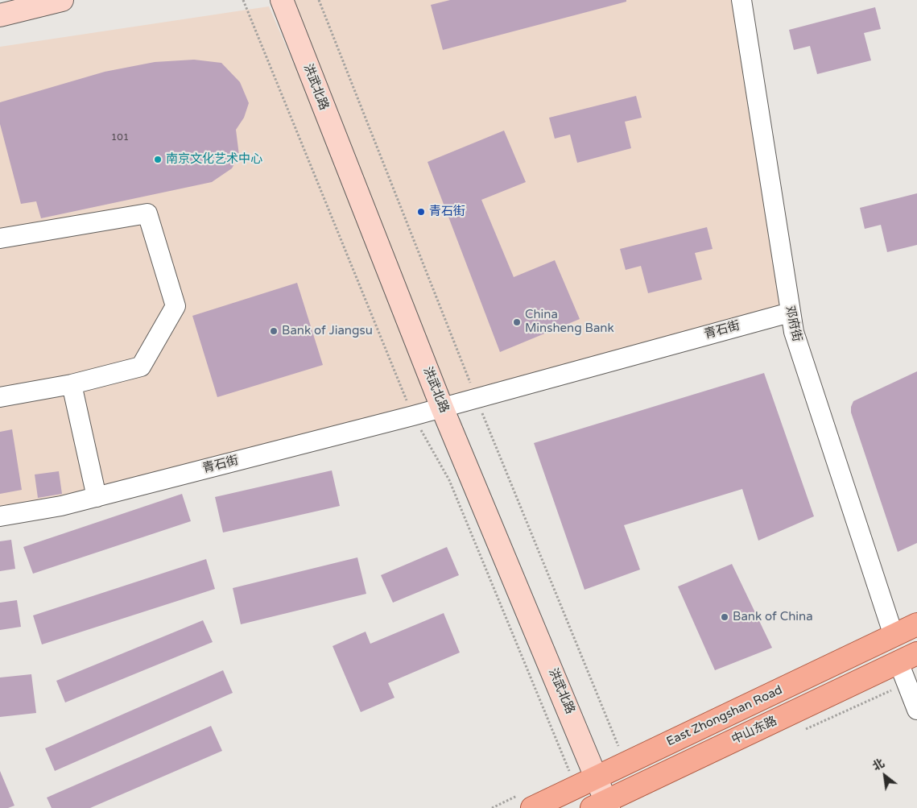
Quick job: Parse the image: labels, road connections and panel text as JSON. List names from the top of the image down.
{
  "streets": {
    "main road": ["洪武北路", "East Zhongshan Road", "中山东路"],
    "street": ["邓府街", "青石街"]
  },
  "crossings": [
    ["洪武北路", "青石街"],
    ["洪武北路", "East Zhongshan Road"],
    ["洪武北路", "中山东路"],
    ["邓府街", "青石街"],
    ["邓府街", "East Zhongshan Road"]
  ],
  "places": [
    "南京文化艺术中心",
    "青石街",
    "China Minsheng Bank",
    "Bank of Jiangsu",
    "Bank of China"
  ],
  "house_numbers": ["101"],
  "north": "top left"
}
